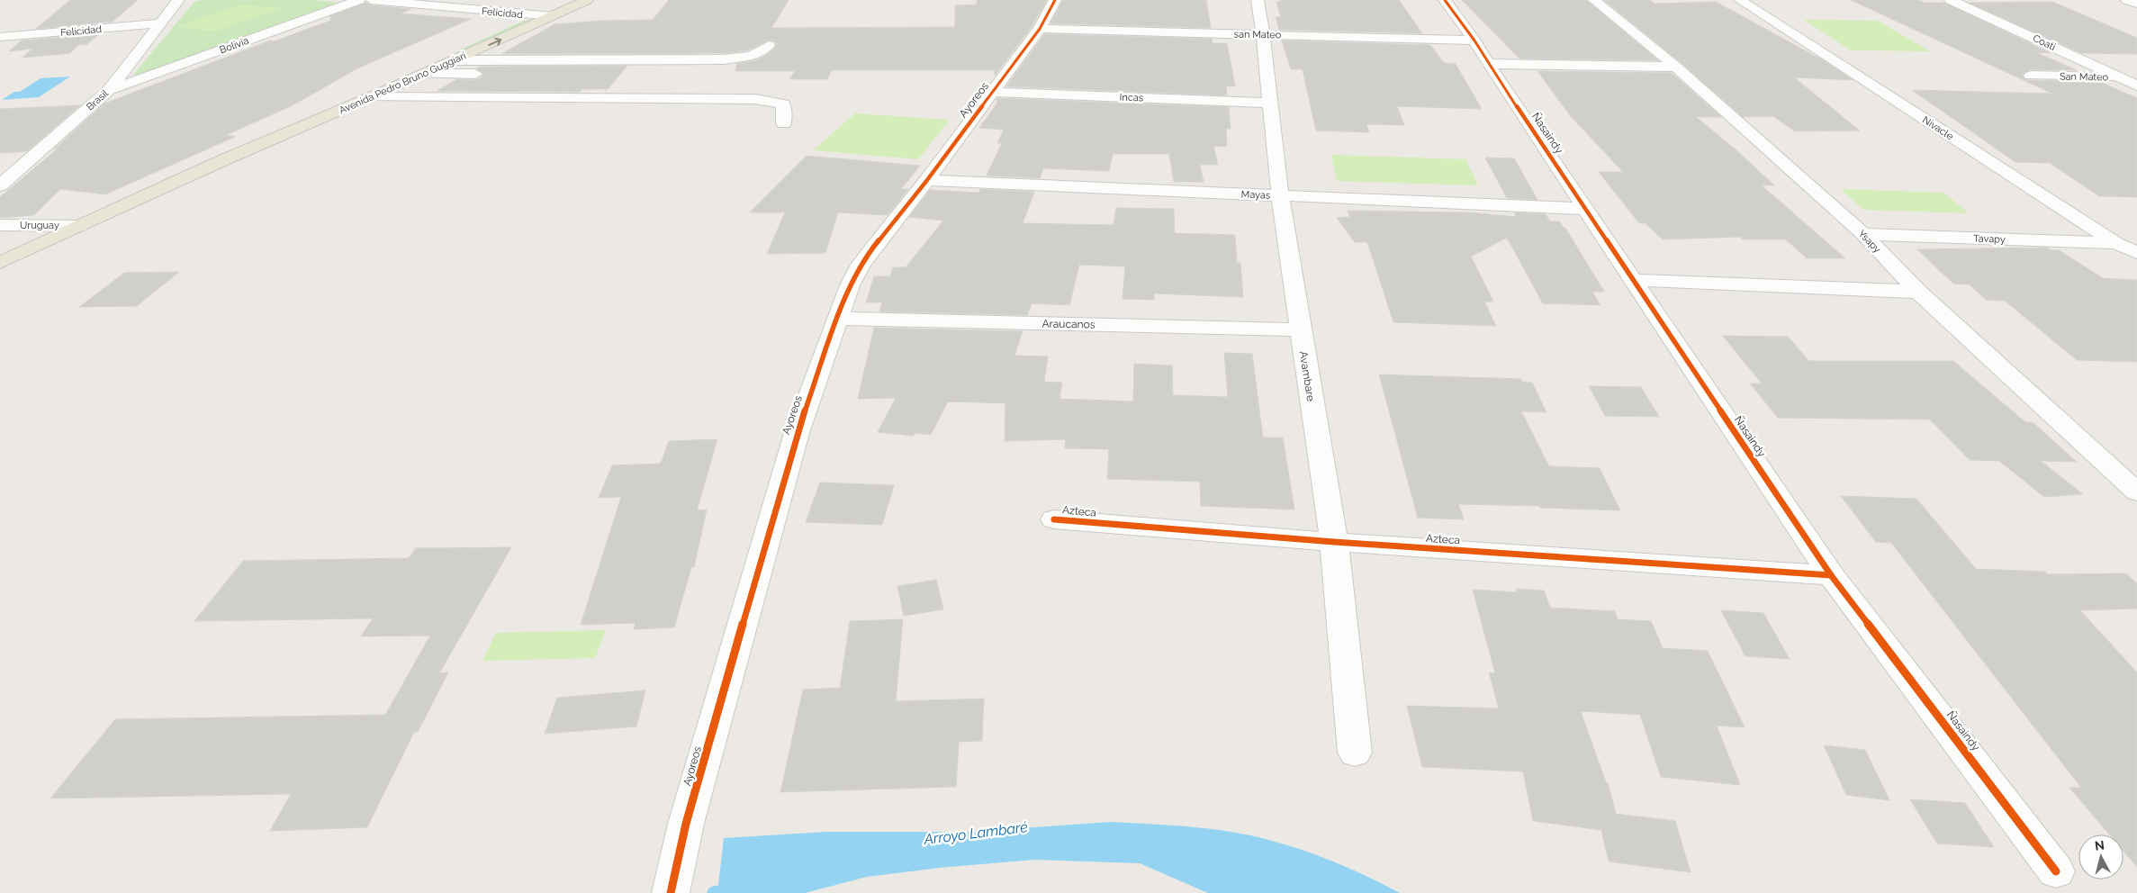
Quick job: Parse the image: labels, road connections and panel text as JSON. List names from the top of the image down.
{
  "streets": {
    "main road": ["Avenida Pedro Bruno Guggiari"],
    "street": [
      "Felicidad",
      "san Mateo",
      "Coati",
      "Bolivia",
      "San Mateo",
      "Incas",
      "Brasil",
      "Ayoreos",
      "Nivacle",
      "Ñasaindy",
      "Mayas",
      "Uruguay",
      "Tavapy",
      "Ysapy",
      "Araucanos",
      "Avambare",
      "Azteca"
    ]
  },
  "crossings": [
    ["Felicidad", "Avenida Pedro Bruno Guggiari"],
    ["Felicidad", "Brasil"],
    ["san Mateo", "Ayoreos"],
    ["san Mateo", "Ñasaindy"],
    ["san Mateo", "Avambare"],
    ["Coati", "San Mateo"],
    ["Bolivia", "Brasil"],
    ["Avenida Pedro Bruno Guggiari", "Uruguay"],
    ["Incas", "Ayoreos"],
    ["Incas", "Avambare"],
    ["Ayoreos", "Mayas"],
    ["Ayoreos", "Araucanos"],
    ["Nivacle", "Tavapy"],
    ["Ñasaindy", "Mayas"],
    ["Ñasaindy", "Azteca"],
    ["Mayas", "Avambare"],
    ["Tavapy", "Ysapy"],
    ["Araucanos", "Avambare"],
    ["Avambare", "Azteca"]
  ],
  "water": ["Arroyo Lambaré"],
  "north": "top"
}
